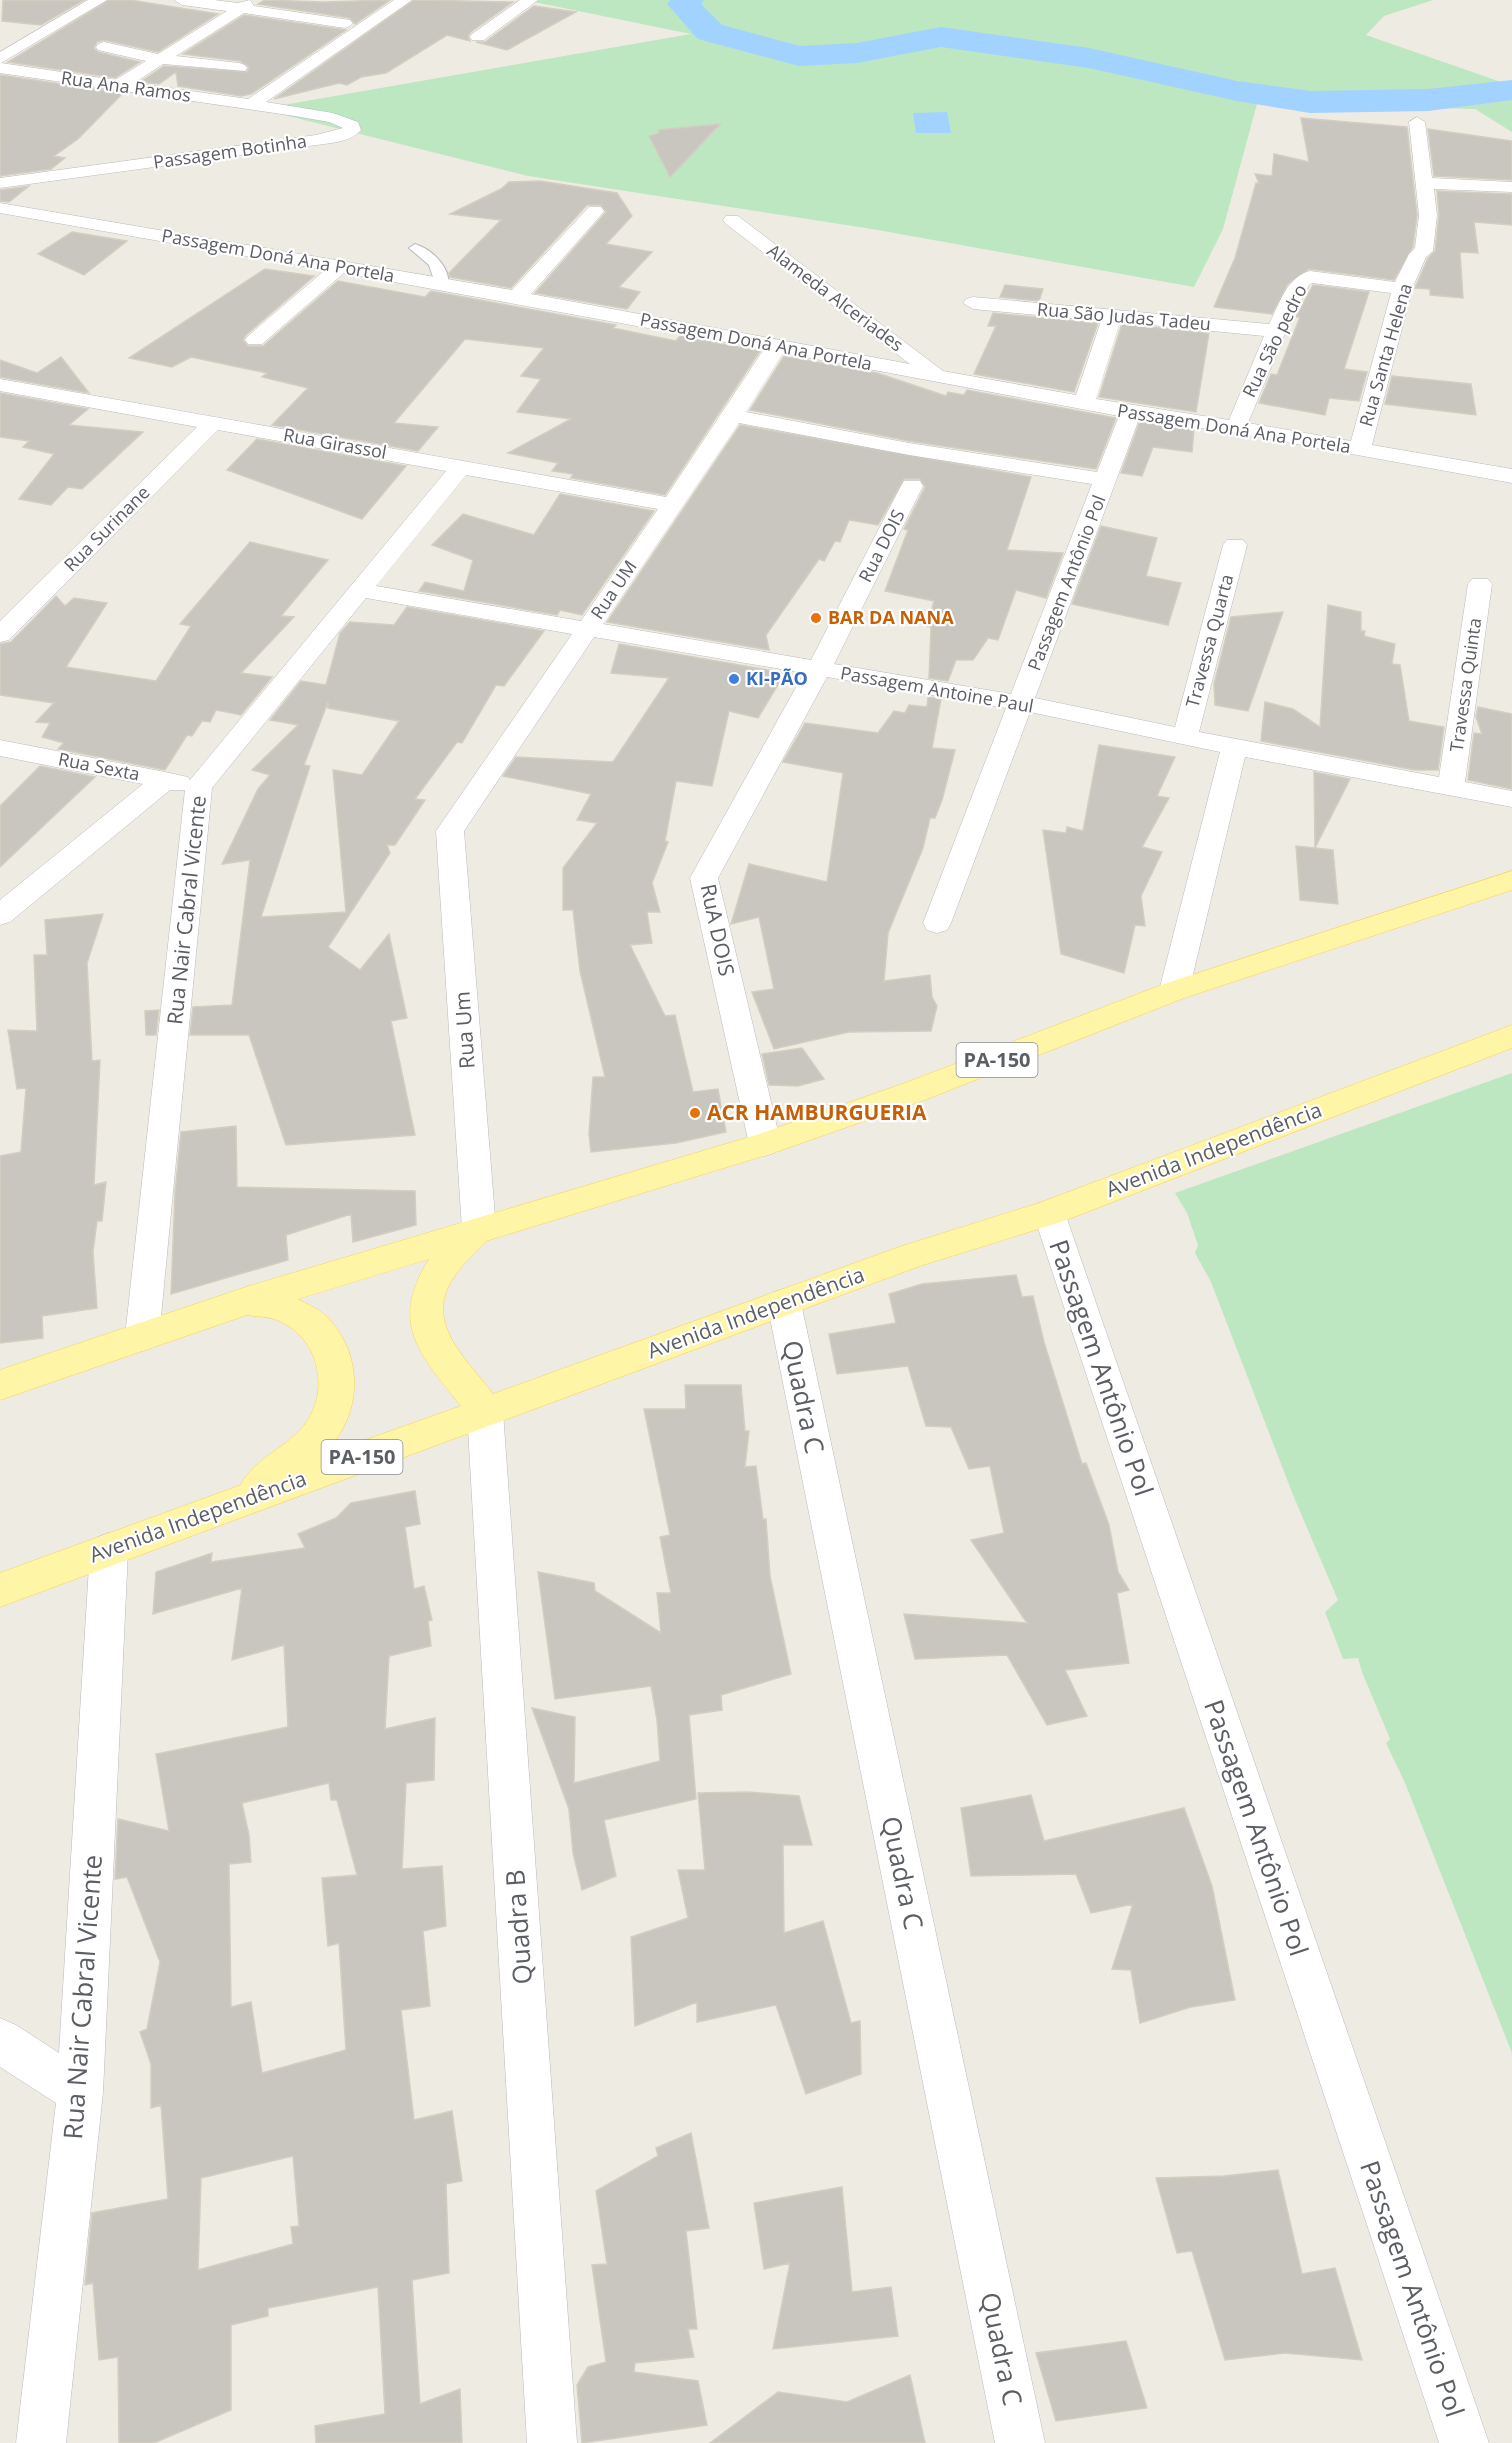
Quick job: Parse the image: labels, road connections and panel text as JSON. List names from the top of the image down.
{
  "streets": {
    "main road": ["PA-150", "Avenida Independência"],
    "street": [
      "Rua Ana Ramos",
      "Passagem Botinha",
      "Passagem Doná Ana Portela",
      "Alameda Alceriades",
      "Rua São Judas Tadeu",
      "Rua São pedro",
      "Rua Santa Helena",
      "Rua Girassol",
      "Rua Surinane",
      "Rua DOIS",
      "Passagem Antônio Pol",
      "Rua UM",
      "Travessa Quarta",
      "Travessa Quinta",
      "Passagem Antoine Paul",
      "Rua Sexta",
      "Rua Nair Cabral Vicente",
      "RuA DOIS",
      "Rua Um",
      "Quadra C",
      "Quadra B"
    ]
  },
  "crossings": [
    ["Rua Ana Ramos", "Passagem Botinha"],
    ["Passagem Doná Ana Portela", "Alameda Alceriades"],
    ["Passagem Doná Ana Portela", "Rua São pedro"],
    ["Passagem Doná Ana Portela", "Rua Santa Helena"],
    ["Passagem Doná Ana Portela", "Passagem Antônio Pol"],
    ["Passagem Doná Ana Portela", "Rua UM"],
    ["Rua São Judas Tadeu", "Rua São pedro"],
    ["Rua São pedro", "Rua Santa Helena"],
    ["Rua Girassol", "Rua Surinane"],
    ["Rua Girassol", "Rua UM"],
    ["Rua Girassol", "Rua Nair Cabral Vicente"],
    ["Rua DOIS", "Passagem Antoine Paul"],
    ["Rua DOIS", "RuA DOIS"],
    ["Passagem Antônio Pol", "Passagem Antoine Paul"],
    ["Passagem Antônio Pol", "Avenida Independência"],
    ["Rua UM", "Passagem Antoine Paul"],
    ["Rua UM", "Rua Um"],
    ["Travessa Quarta", "Passagem Antoine Paul"],
    ["Travessa Quinta", "Passagem Antoine Paul"],
    ["Passagem Antoine Paul", "Rua Nair Cabral Vicente"],
    ["Passagem Antoine Paul", "RuA DOIS"],
    ["Rua Sexta", "Rua Nair Cabral Vicente"],
    ["Rua Nair Cabral Vicente", "PA-150"],
    ["Rua Nair Cabral Vicente", "Avenida Independência"],
    ["RuA DOIS", "PA-150"],
    ["Rua Um", "PA-150"],
    ["Avenida Independência", "Quadra C"],
    ["Avenida Independência", "Quadra B"]
  ],
  "places": ["BAR DA NANA", "KI-PÃO", "ACR HAMBURGUERIA"]
}
